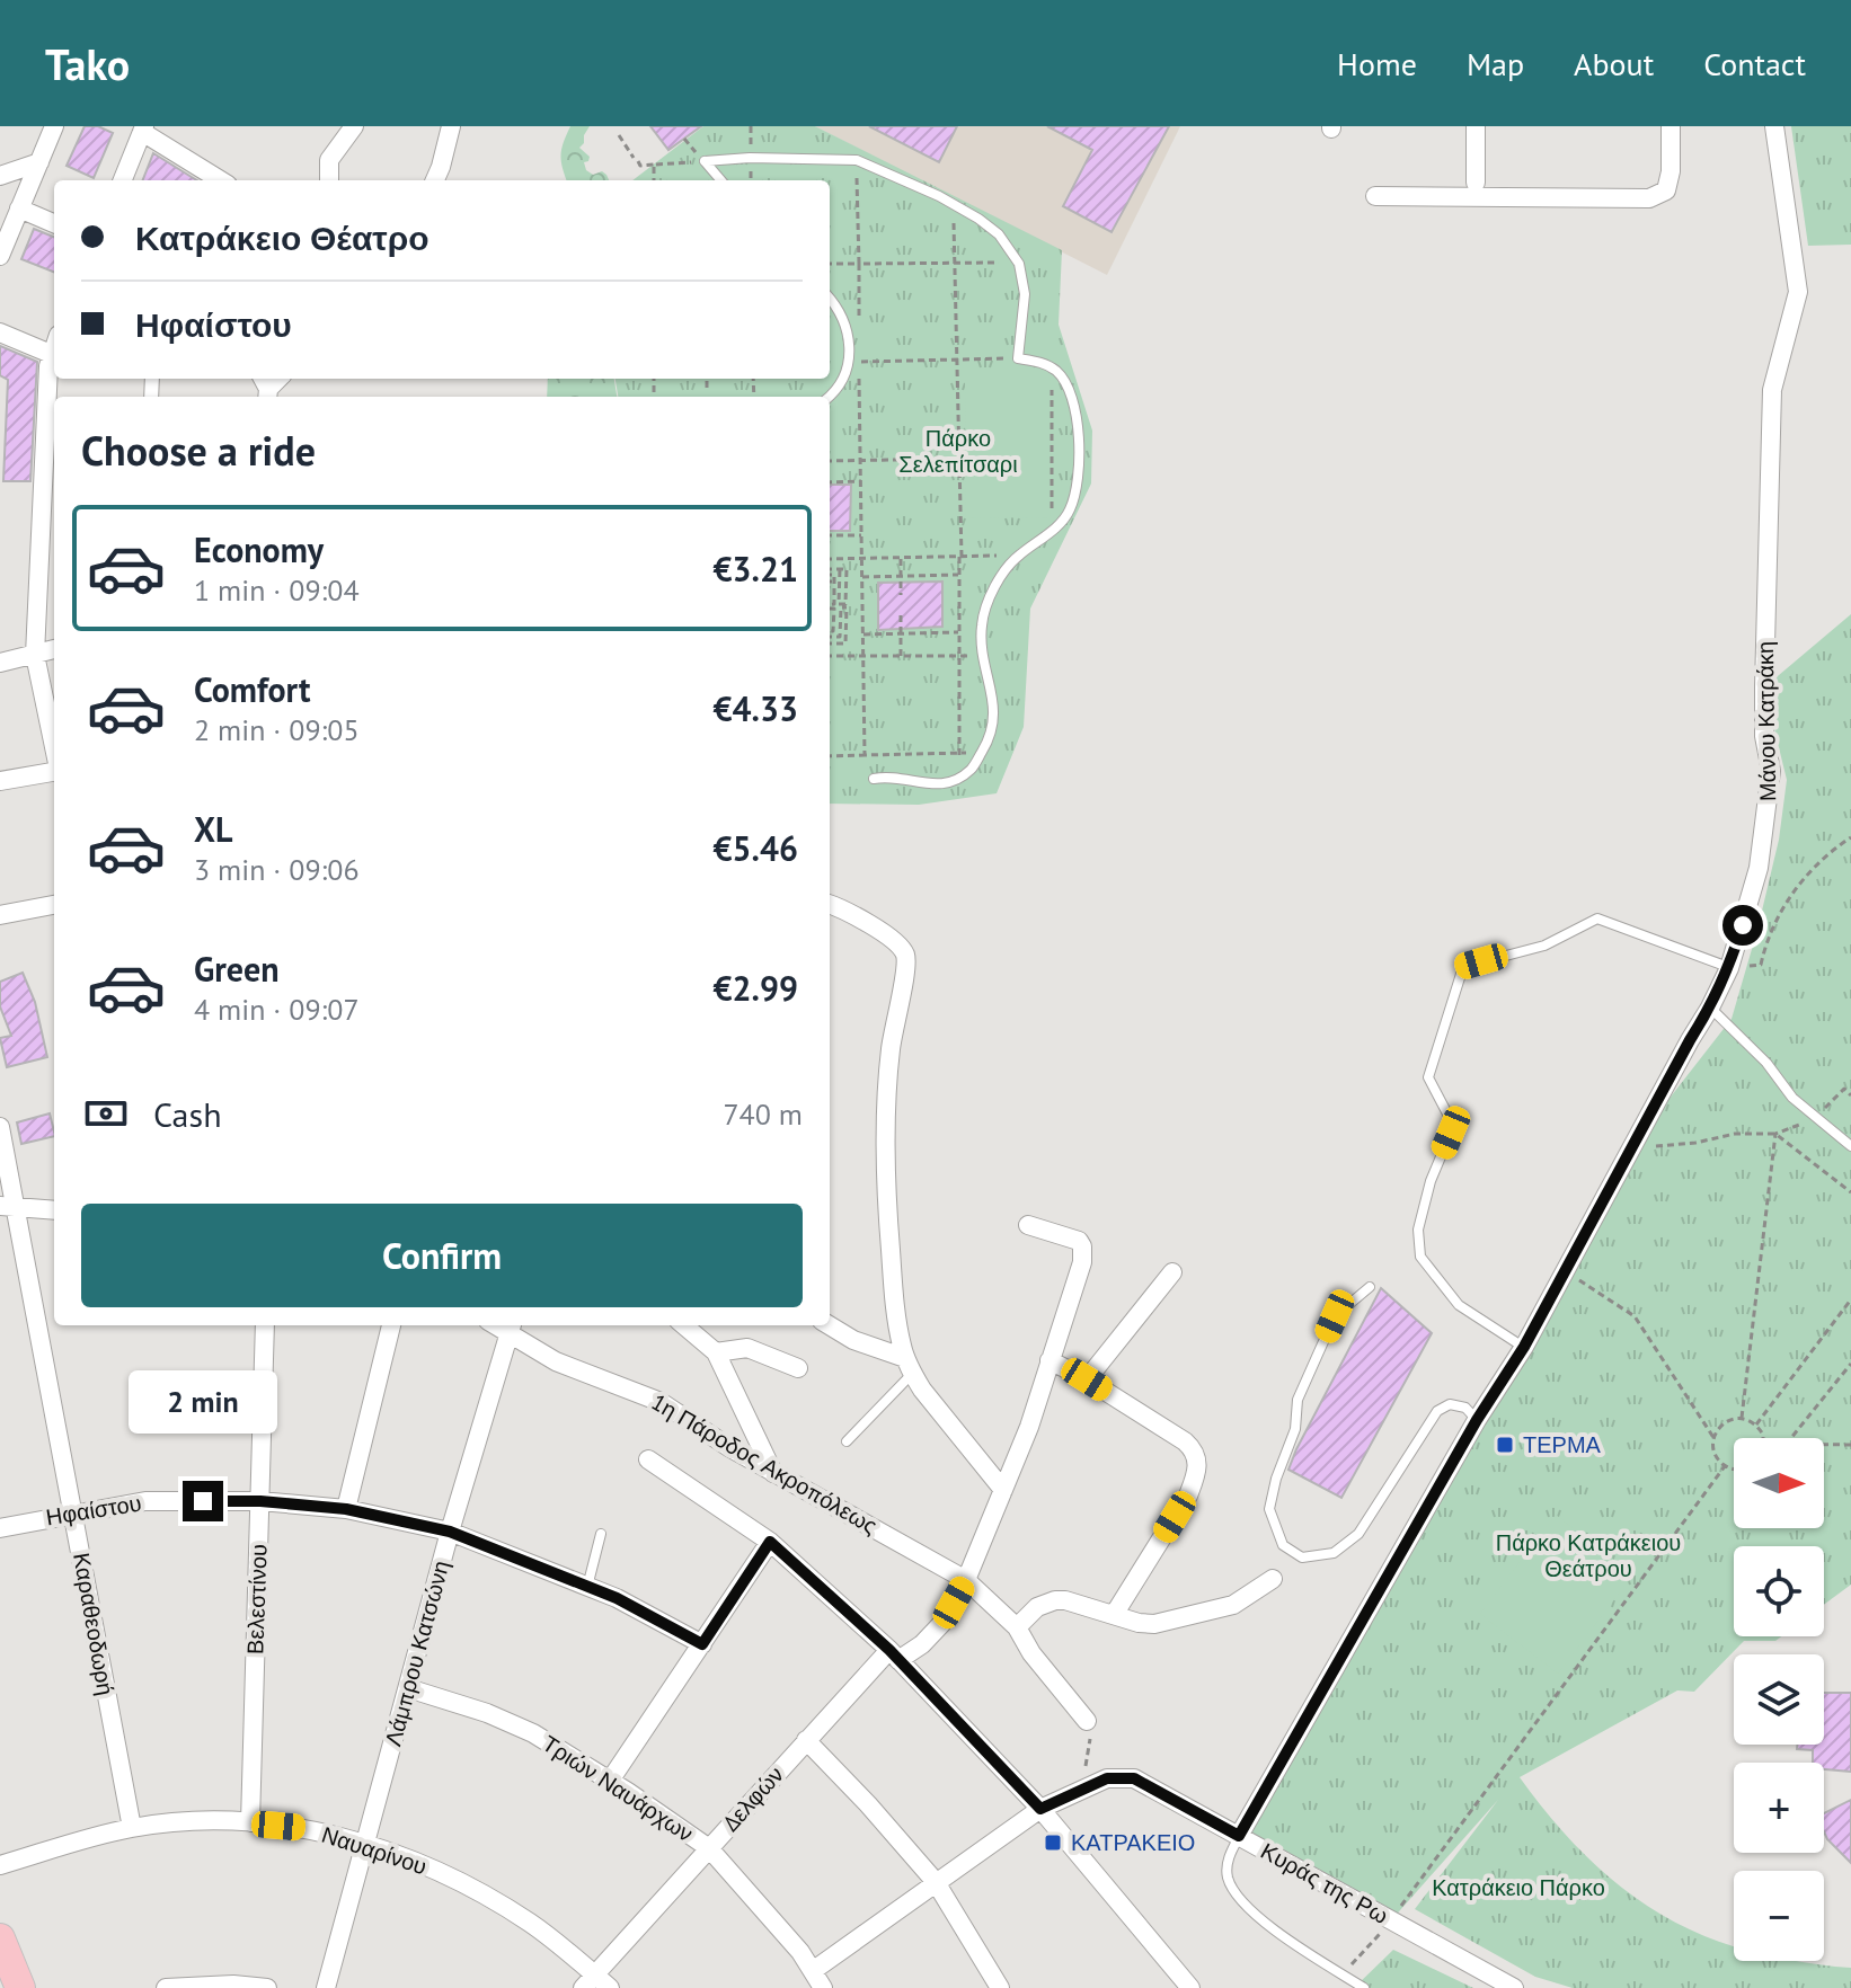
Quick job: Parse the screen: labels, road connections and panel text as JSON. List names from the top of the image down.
{
  "streets": {
    "street": [
      "Μάνου Κατράκη",
      "1η Πάροδος Ακροπόλεως",
      "Ηφαίστου",
      "Βελεστίνου",
      "Καραθεοδωρή",
      "Λάμπρου Κατσώνη",
      "Τριών Ναυάρχων",
      "Δελφών",
      "Ναυαρίνου",
      "Κυράς της Ρω"
    ]
  },
  "crossings": [
    ["Μάνου Κατράκη", "Κυράς της Ρω"],
    ["1η Πάροδος Ακροπόλεως", "Λάμπρου Κατσώνη"],
    ["1η Πάροδος Ακροπόλεως", "Δελφών"],
    ["Ηφαίστου", "Βελεστίνου"],
    ["Ηφαίστου", "Καραθεοδωρή"],
    ["Ηφαίστου", "Λάμπρου Κατσώνη"],
    ["Βελεστίνου", "Ναυαρίνου"],
    ["Καραθεοδωρή", "Ναυαρίνου"],
    ["Λάμπρου Κατσώνη", "Τριών Ναυάρχων"],
    ["Λάμπρου Κατσώνη", "Ναυαρίνου"],
    ["Τριών Ναυάρχων", "Δελφών"],
    ["Δελφών", "Ναυαρίνου"]
  ],
  "parks": ["Πάρκο Σελεπίτσαρι", "Πάρκο Κατράκειου Θεάτρου", "Κατράκειο Πάρκο"],
  "places": {
    "transit": ["ΤΕΡΜΑ", "ΚΑΤΡΑΚΕΙΟ"]
  },
  "north": "right",
  "page": {
    "header": "Tako",
    "nav": [
      "Home",
      "Map",
      "About",
      "Contact"
    ],
    "banner": ["Κατράκειο Θέατρο", "Ηφαίστου"],
    "heading": "Choose a ride",
    "list": [
      {
        "name": "Economy",
        "note": "1 min · 09:04",
        "value": "€3.21"
      },
      {
        "name": "Comfort",
        "note": "2 min · 09:05",
        "value": "€4.33"
      },
      {
        "name": "XL",
        "note": "3 min · 09:06",
        "value": "€5.46"
      },
      {
        "name": "Green",
        "note": "4 min · 09:07",
        "value": "€2.99"
      }
    ],
    "pay": ["Cash", "740 m"],
    "buttons": "Confirm",
    "bubble": "2 min",
    "map_buttons": ["+", "−"]
  }
}
